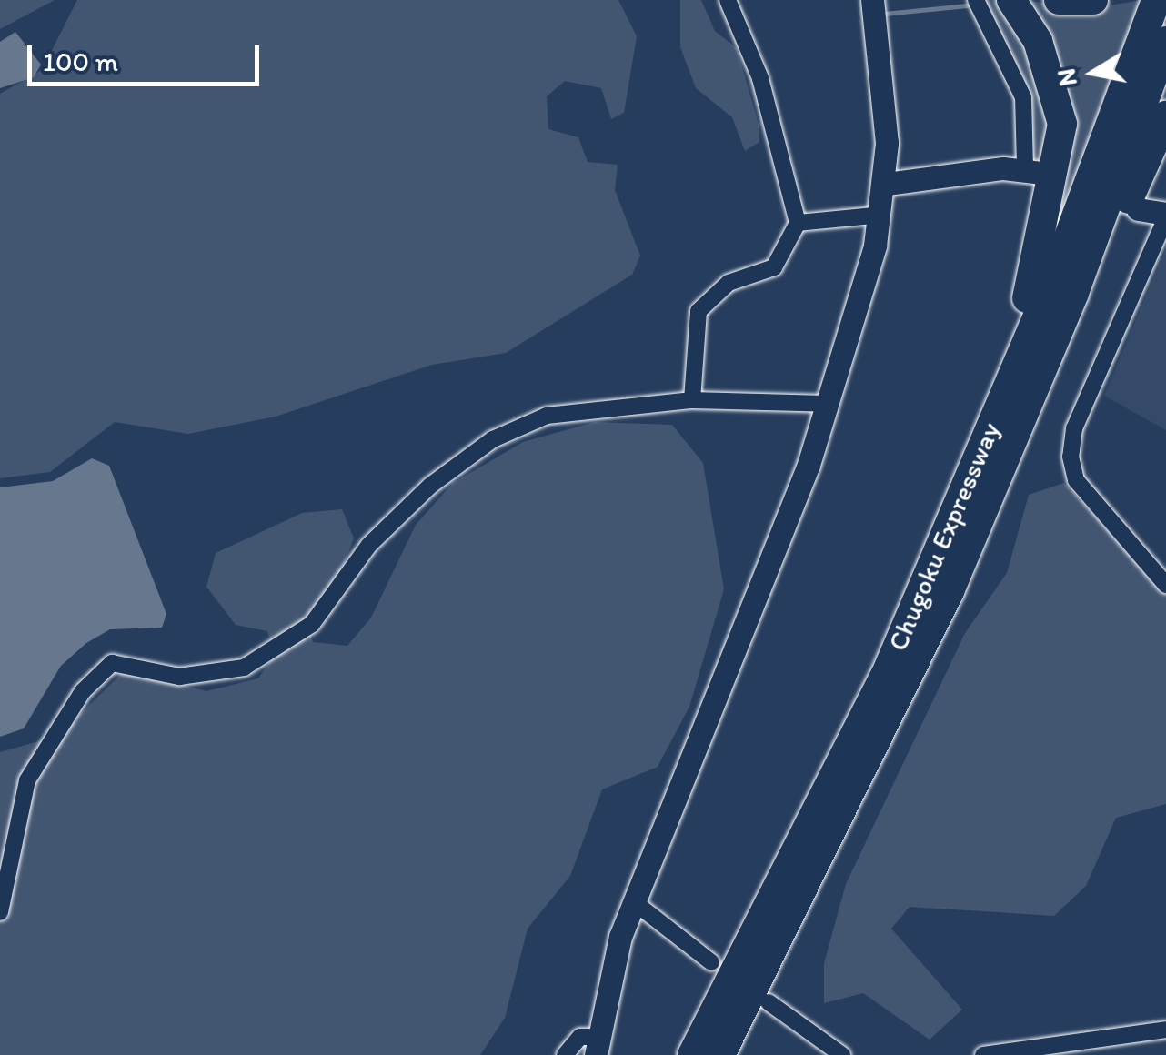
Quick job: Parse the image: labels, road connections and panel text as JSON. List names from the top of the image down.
{
  "streets": {
    "highway": ["Chugoku Expressway"]
  },
  "scale_bar": "100 m",
  "north": "left"
}
